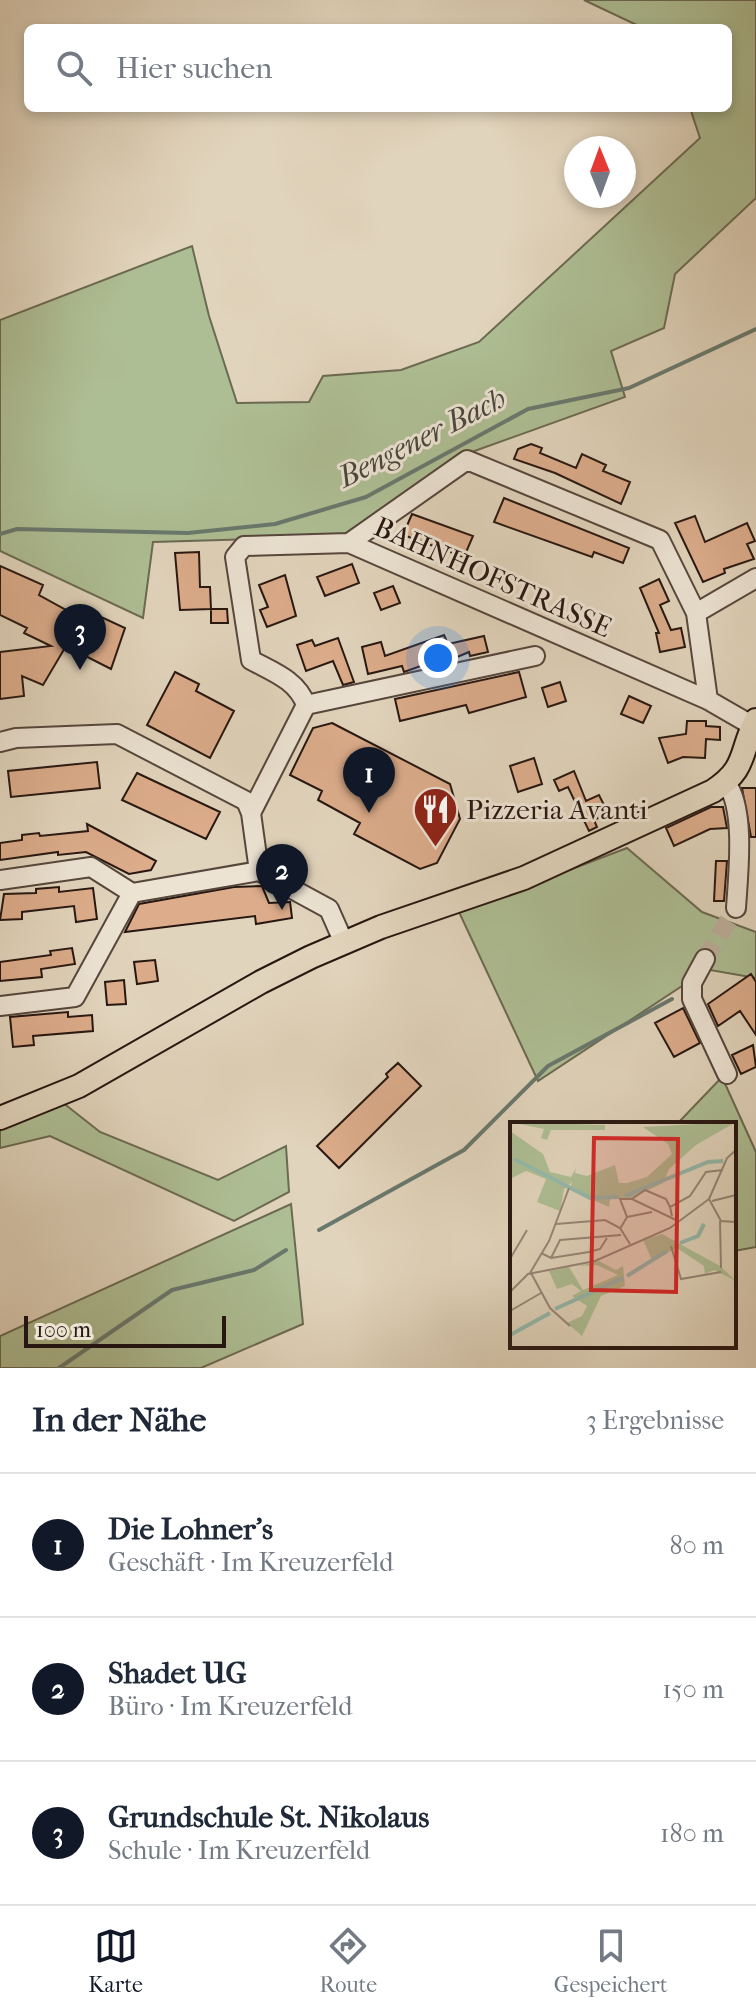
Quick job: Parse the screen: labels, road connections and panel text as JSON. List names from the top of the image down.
{
  "streets": {
    "street": ["BAHNHOFSTRASSE"]
  },
  "water": ["Bengener Bach"],
  "places": {
    "restaurant": ["Pizzeria Avanti"]
  },
  "scale_bar": "100 m",
  "north": "top",
  "page": {
    "search": "Hier suchen",
    "pins": ["3", "1", "2"],
    "scale": "100 m",
    "heading": ["In der Nähe", "3 Ergebnisse"],
    "list": [
      {
        "mark": "1",
        "name": "Die Lohner's",
        "note": "Geschäft · Im Kreuzerfeld",
        "value": "80 m"
      },
      {
        "mark": "2",
        "name": "Shadet UG",
        "note": "Büro · Im Kreuzerfeld",
        "value": "150 m"
      },
      {
        "mark": "3",
        "name": "Grundschule St. Nikolaus",
        "note": "Schule · Im Kreuzerfeld",
        "value": "180 m"
      }
    ],
    "nav": ["Karte", "Route", "Gespeichert"]
  }
}
